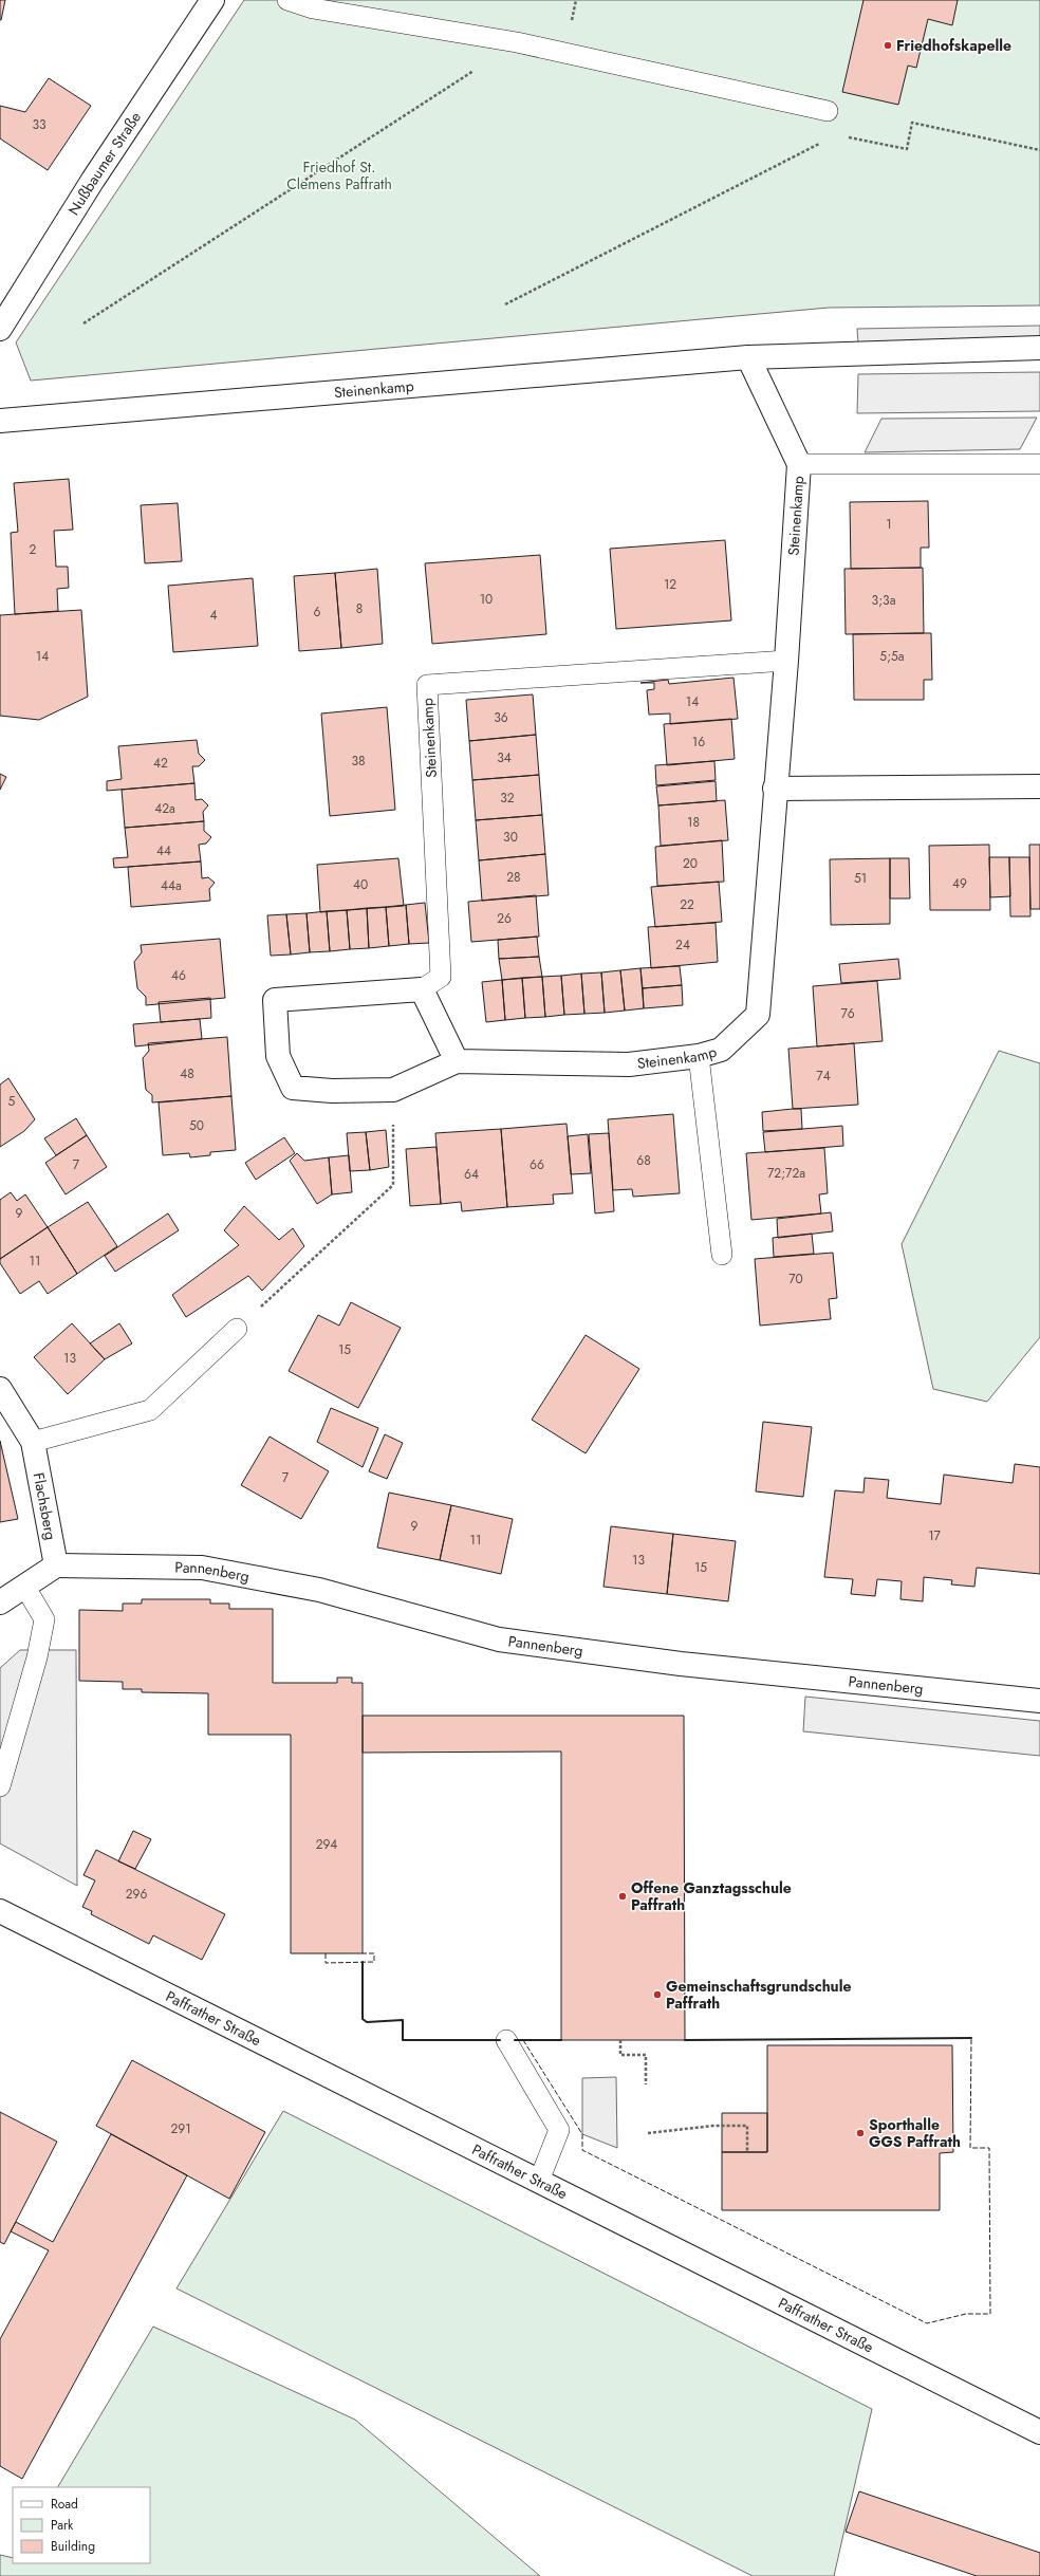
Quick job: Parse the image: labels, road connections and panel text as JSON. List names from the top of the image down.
{
  "streets": {
    "street": [
      "Nußbaumer Straße",
      "Steinenkamp",
      "Flachsberg",
      "Pannenberg",
      "Paffrather Straße"
    ]
  },
  "crossings": [
    ["Flachsberg", "Pannenberg"]
  ],
  "parks": ["Friedhof St. Clemens Paffrath"],
  "places": [
    "Friedhofskapelle",
    "Offene Ganztagsschule Paffrath",
    "Gemeinschaftsgrundschule Paffrath",
    "Sporthalle GGS Paffrath"
  ],
  "house_numbers": [
    "33",
    "1",
    "2",
    "12",
    "10",
    "3;3a",
    "8",
    "6",
    "4",
    "14",
    "5;5a",
    "14",
    "36",
    "16",
    "34",
    "38",
    "42",
    "32",
    "42a",
    "18",
    "30",
    "44",
    "20",
    "28",
    "51",
    "49",
    "40",
    "44a",
    "22",
    "26",
    "24",
    "46",
    "76",
    "48",
    "74",
    "5",
    "50",
    "68",
    "7",
    "66",
    "72;72a",
    "64",
    "9",
    "11",
    "70",
    "15",
    "13",
    "7",
    "9",
    "17",
    "11",
    "13",
    "15",
    "294",
    "296",
    "291"
  ],
  "legend": ["Road", "Park", "Building"]
}
